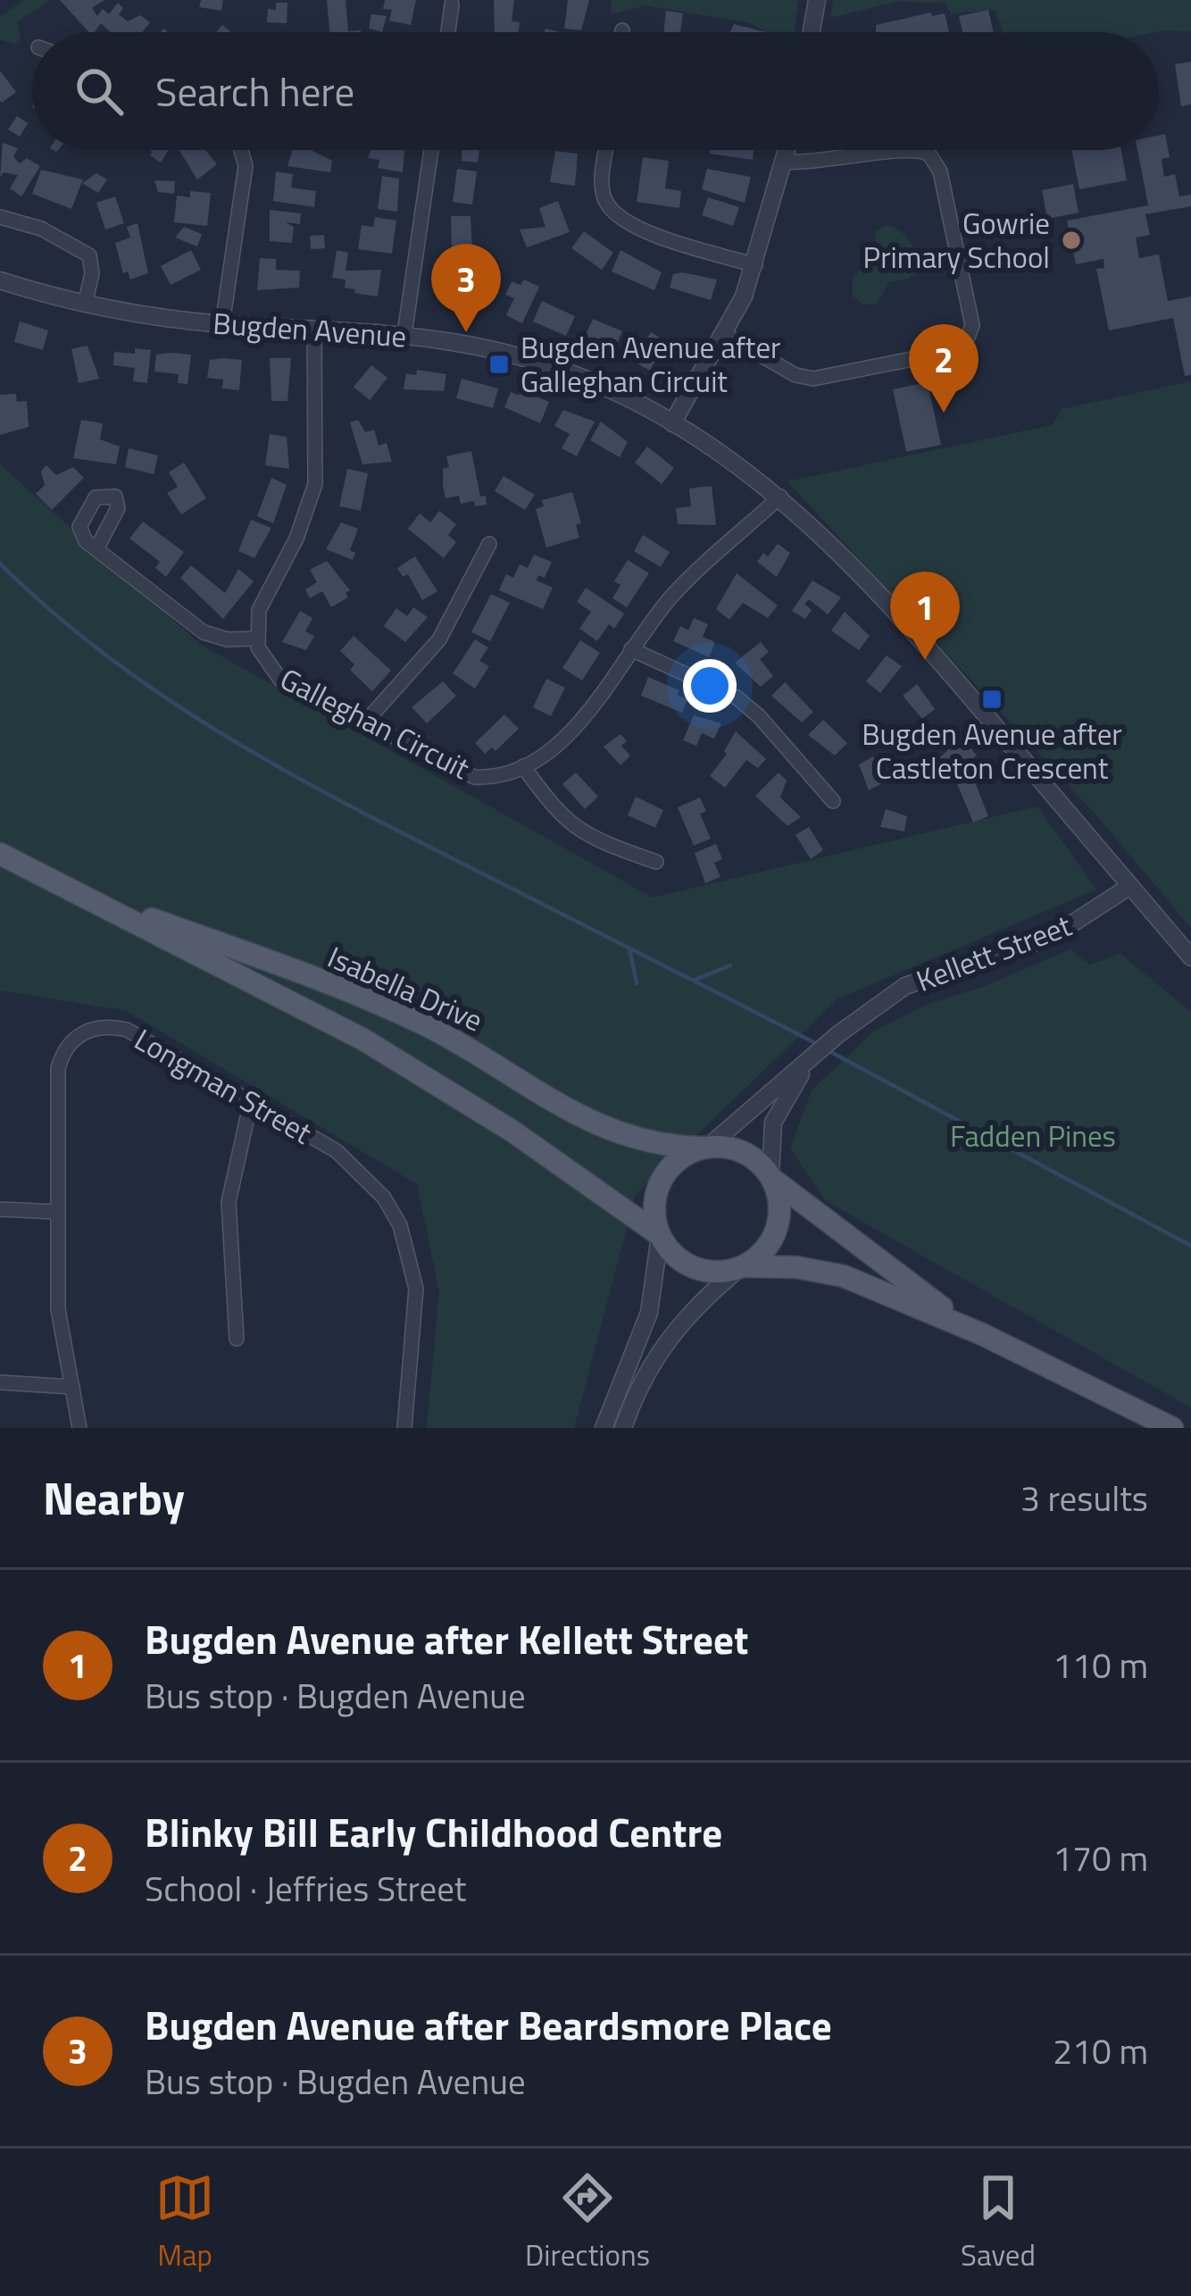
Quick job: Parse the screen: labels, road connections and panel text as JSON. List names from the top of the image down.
{
  "streets": {
    "main road": ["Isabella Drive"],
    "street": [
      "Bugden Avenue",
      "Galleghan Circuit",
      "Kellett Street",
      "Longman Street"
    ]
  },
  "crossings": [
    ["Bugden Avenue", "Galleghan Circuit"],
    ["Bugden Avenue", "Kellett Street"],
    ["Kellett Street", "Isabella Drive"]
  ],
  "parks": ["Fadden Pines"],
  "places": {
    "other": ["Gowrie Primary School"],
    "transit": ["Bugden Avenue after Galleghan Circuit", "Bugden Avenue after Castleton Crescent"]
  },
  "page": {
    "search": "Search here",
    "pins": ["3", "2", "1"],
    "heading": ["Nearby", "3 results"],
    "list": [
      {
        "mark": "1",
        "name": "Bugden Avenue after Kellett Street",
        "note": "Bus stop · Bugden Avenue",
        "value": "110 m"
      },
      {
        "mark": "2",
        "name": "Blinky Bill Early Childhood Centre",
        "note": "School · Jeffries Street",
        "value": "170 m"
      },
      {
        "mark": "3",
        "name": "Bugden Avenue after Beardsmore Place",
        "note": "Bus stop · Bugden Avenue",
        "value": "210 m"
      }
    ],
    "nav": ["Map", "Directions", "Saved"]
  }
}
